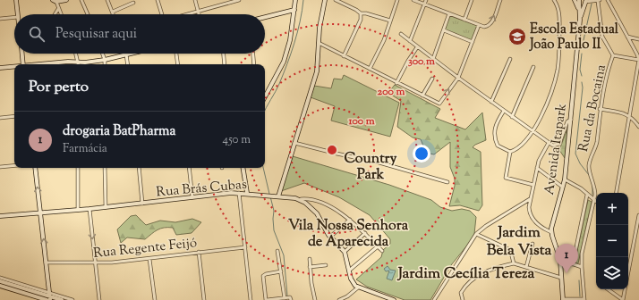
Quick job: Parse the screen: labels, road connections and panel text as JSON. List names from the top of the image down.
{
  "streets": {
    "street": [
      "Rua da Bocaina",
      "Avenida Itapark",
      "Rua Brás Cubas",
      "Rua Regente Feijó"
    ]
  },
  "districts": [
    "Country Park",
    "Vila Nossa Senhora de Aparecida",
    "Jardim Bela Vista",
    "Jardim Cecília Tereza"
  ],
  "places": {
    "school or university": ["Escola Estadual João Paulo II"]
  },
  "page": {
    "search": "Pesquisar aqui",
    "heading": "Por perto",
    "list": [
      {
        "mark": "1",
        "name": "drogaria BatPharma",
        "note": "Farmácia",
        "value": "450 m"
      }
    ],
    "map_buttons": ["+", "−"],
    "pins": "1"
  },
  "rings": ["300 m", "200 m", "100 m"]
}
